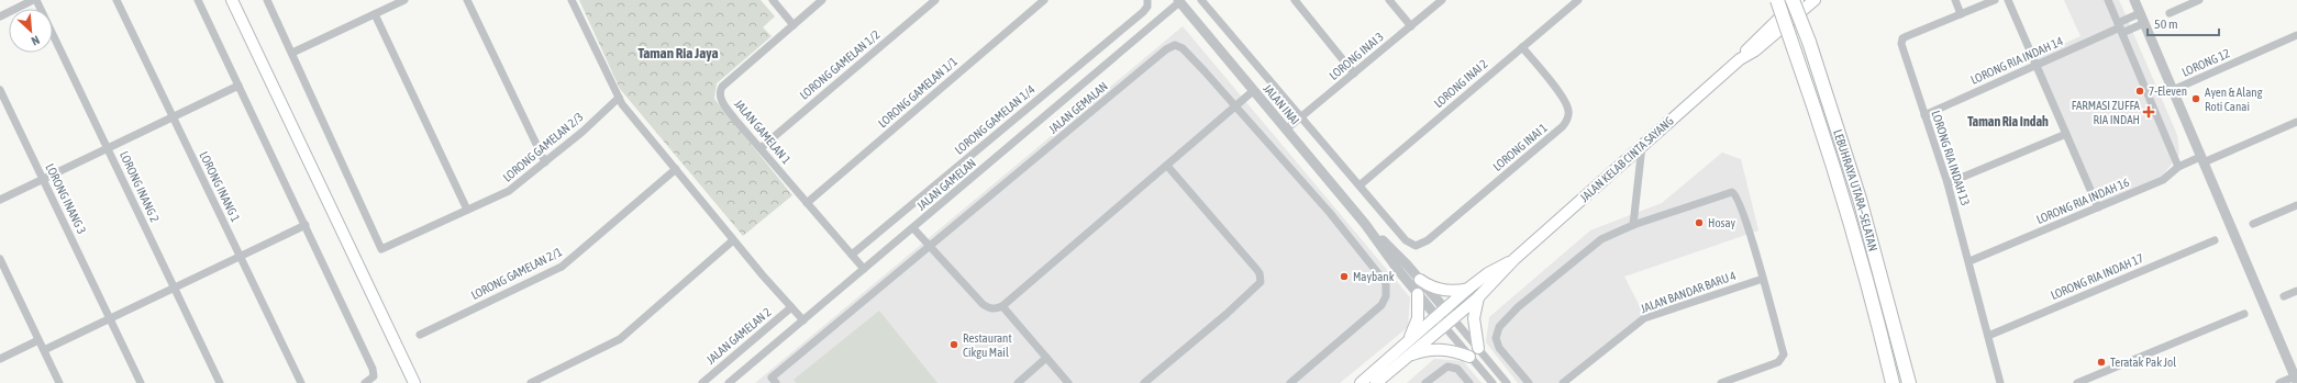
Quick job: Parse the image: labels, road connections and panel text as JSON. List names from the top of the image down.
{
  "streets": {
    "highway": ["LEBUHRAYA UTARA–SELATAN"],
    "main road": ["JALAN KELAB CINTA SAYANG"],
    "street": [
      "LORONG INAI 3",
      "LORONG RIA INDAH 14",
      "LORONG 12",
      "LORONG GAMELAN 1/2",
      "LORONG INAI 2",
      "LORONG GAMELAN 1/1",
      "JALAN INAI",
      "JALAN GEMALAN",
      "LORONG GAMELAN 1/4",
      "JALAN GAMELAN 1",
      "LORONG GAMELAN 2/3",
      "LORONG INAI 1",
      "LORONG RIA INDAH 13",
      "JALAN GAMELAN",
      "LORONG INANG 2",
      "LORONG INANG 1",
      "LORONG INANG 3",
      "LORONG RIA INDAH 16",
      "LORONG GAMELAN 2/1",
      "LORONG RIA INDAH 17",
      "JALAN BANDAR BARU 4",
      "JALAN GAMELAN 2"
    ]
  },
  "crossings": [
    ["LORONG INAI 3", "JALAN INAI"],
    ["LORONG RIA INDAH 14", "LORONG RIA INDAH 13"],
    ["LORONG GAMELAN 1/2", "JALAN GAMELAN 1"],
    ["LORONG INAI 2", "LORONG INAI 1"],
    ["LORONG GAMELAN 1/1", "JALAN GAMELAN 1"],
    ["JALAN INAI", "JALAN KELAB CINTA SAYANG"],
    ["JALAN INAI", "JALAN GAMELAN"],
    ["LORONG GAMELAN 1/4", "JALAN GAMELAN 1"],
    ["JALAN GAMELAN 1", "JALAN GAMELAN"],
    ["LORONG RIA INDAH 13", "LORONG RIA INDAH 16"],
    ["LORONG RIA INDAH 13", "LORONG RIA INDAH 17"]
  ],
  "districts": ["Taman Ria Jaya", "Taman Ria Indah"],
  "places": {
    "other": [
      "7-Eleven",
      "Ayen & Alang Roti Canai",
      "Hosay",
      "Maybank",
      "Restaurant Cikgu Mail",
      "Teratak Pak Jol"
    ],
    "health": ["FARMASI ZUFFA RIA INDAH"]
  },
  "scale_bar": "50 m",
  "north": "bottom right"
}
